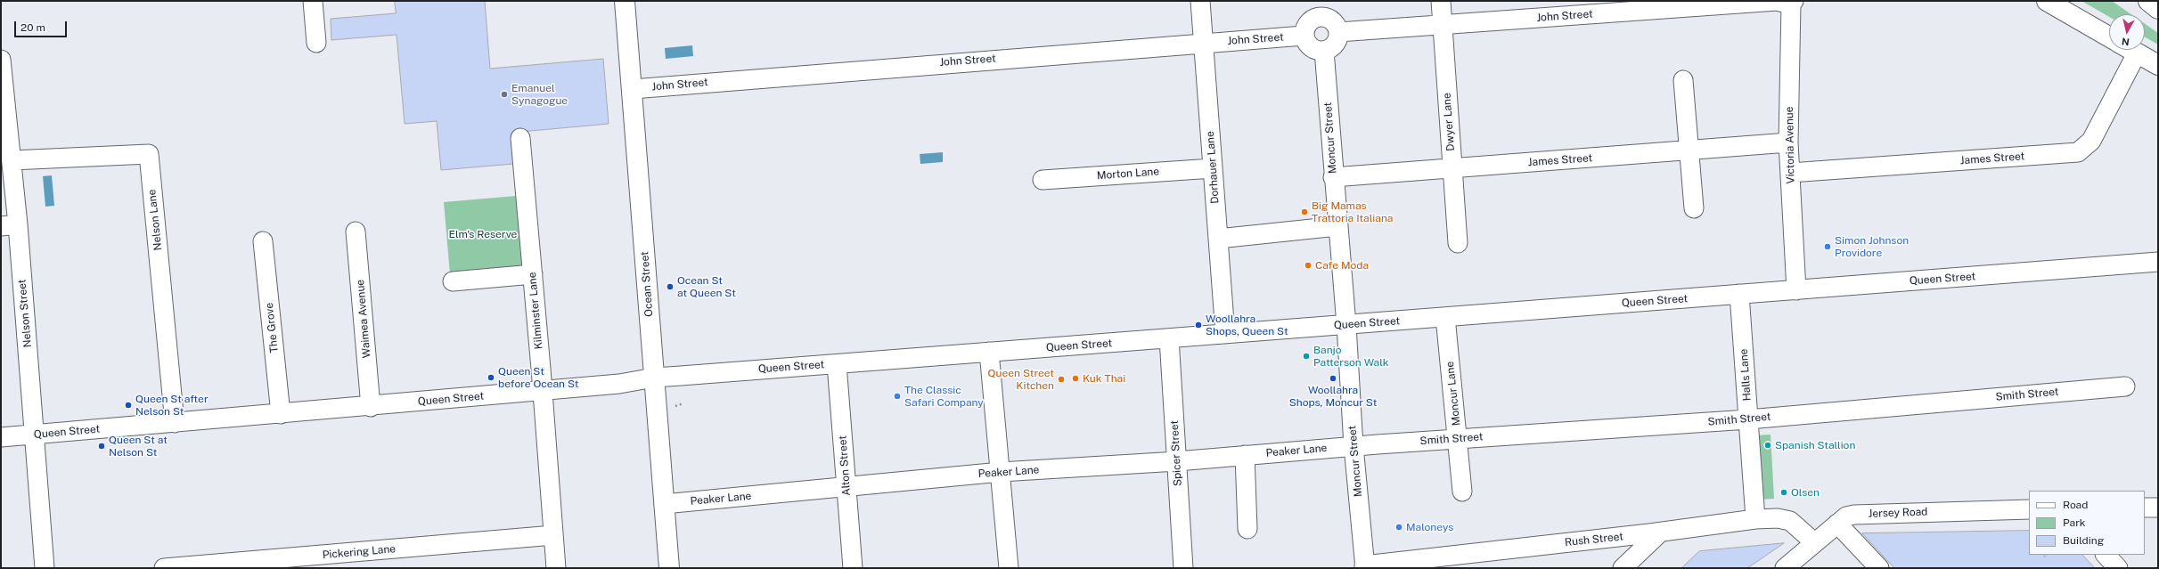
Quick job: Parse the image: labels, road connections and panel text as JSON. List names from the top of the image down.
{
  "streets": {
    "main road": ["Ocean Street"],
    "street": [
      "John Street",
      "Dwyer Lane",
      "Moncur Street",
      "Victoria Avenue",
      "James Street",
      "Dorhauer Lane",
      "Morton Lane",
      "Nelson Lane",
      "Queen Street",
      "Kilminster Lane",
      "Nelson Street",
      "Waimea Avenue",
      "The Grove",
      "Halls Lane",
      "Moncur Lane",
      "Smith Street",
      "Peaker Lane",
      "Spicer Street",
      "Alton Street",
      "Jersey Road",
      "Rush Street",
      "Pickering Lane"
    ]
  },
  "crossings": [
    ["John Street", "Dwyer Lane"],
    ["John Street", "Moncur Street"],
    ["John Street", "Victoria Avenue"],
    ["John Street", "Dorhauer Lane"],
    ["John Street", "Ocean Street"],
    ["Dwyer Lane", "James Street"],
    ["Moncur Street", "James Street"],
    ["Moncur Street", "Queen Street"],
    ["Moncur Street", "Smith Street"],
    ["Moncur Street", "Peaker Lane"],
    ["Moncur Street", "Rush Street"],
    ["Victoria Avenue", "James Street"],
    ["Victoria Avenue", "Queen Street"],
    ["Dorhauer Lane", "Morton Lane"],
    ["Dorhauer Lane", "Queen Street"],
    ["Nelson Lane", "Queen Street"],
    ["Nelson Lane", "Nelson Street"],
    ["Queen Street", "Ocean Street"],
    ["Queen Street", "Kilminster Lane"],
    ["Queen Street", "Nelson Street"],
    ["Queen Street", "Waimea Avenue"],
    ["Queen Street", "The Grove"],
    ["Queen Street", "Halls Lane"],
    ["Queen Street", "Moncur Lane"],
    ["Queen Street", "Spicer Street"],
    ["Queen Street", "Alton Street"],
    ["Ocean Street", "Peaker Lane"],
    ["Kilminster Lane", "Pickering Lane"],
    ["Halls Lane", "Smith Street"],
    ["Halls Lane", "Rush Street"],
    ["Moncur Lane", "Smith Street"],
    ["Smith Street", "Peaker Lane"],
    ["Peaker Lane", "Spicer Street"],
    ["Peaker Lane", "Alton Street"],
    ["Jersey Road", "Rush Street"]
  ],
  "parks": ["Elm's Reserve"],
  "places": [
    "Emanuel Synagogue",
    "Big Mamas Trattoria Italiana",
    "Simon Johnson Providore",
    "Cafe Moda",
    "Ocean St at Queen St",
    "Woollahra Shops, Queen St",
    "Banjo Patterson Walk",
    "Queen St before Ocean St",
    "Kuk Thai",
    "Woollahra Shops, Moncur St",
    "Queen Street Kitchen",
    "The Classic Safari Company",
    "Queen St after Nelson St",
    "Spanish Stallion",
    "Queen St at Nelson St",
    "Olsen",
    "Maloneys"
  ],
  "legend": ["Road", "Park", "Building"],
  "scale_bar": "20 m",
  "north": "bottom"
}
